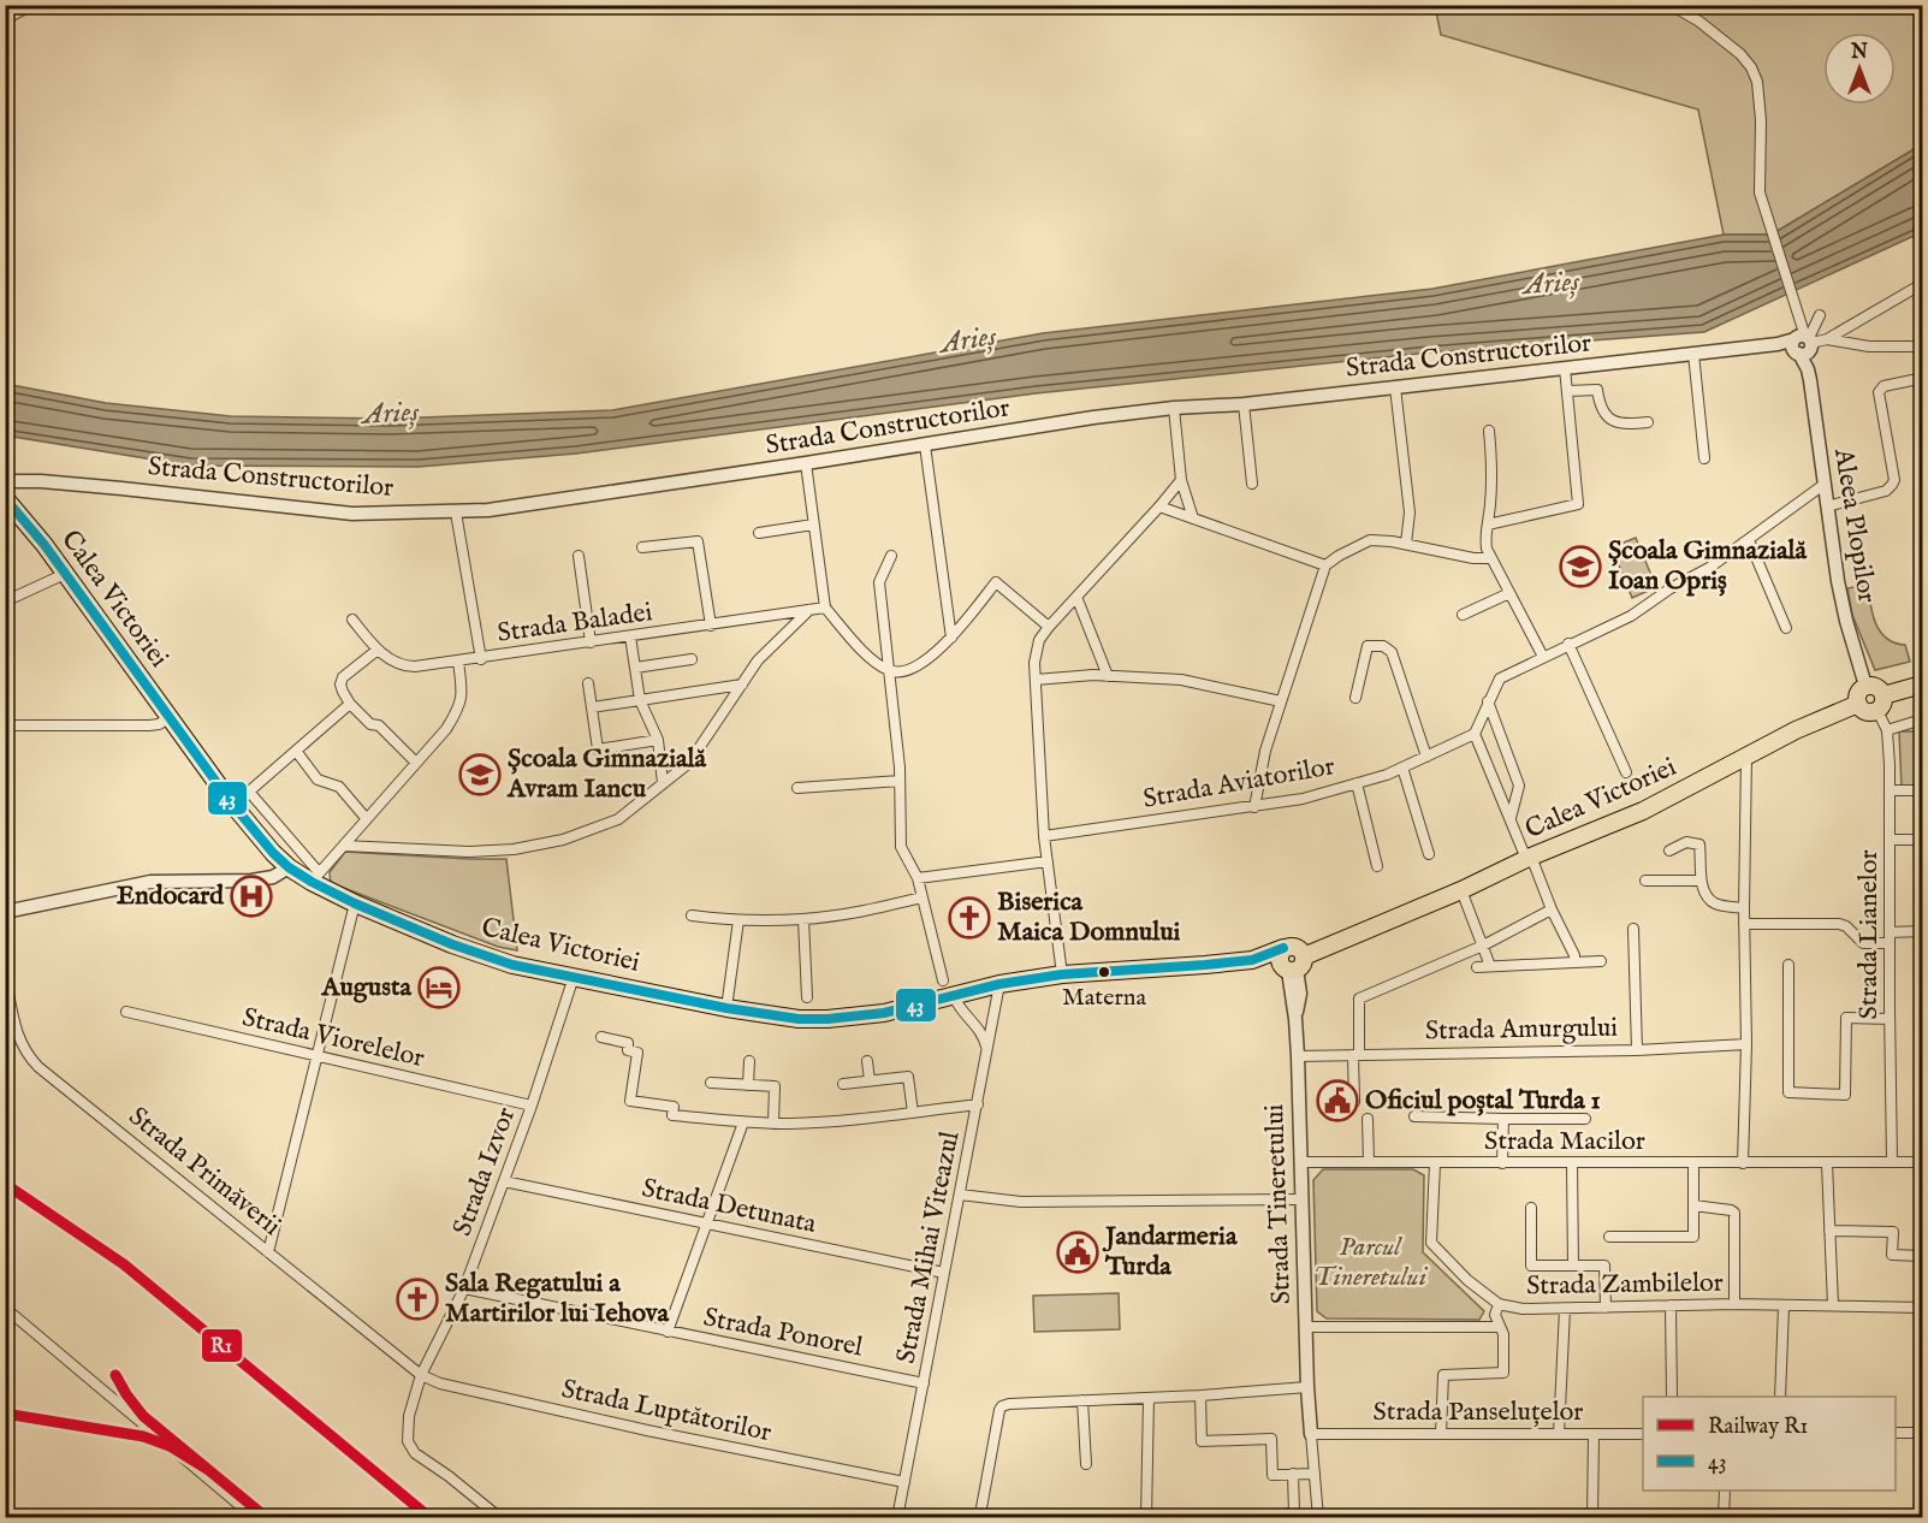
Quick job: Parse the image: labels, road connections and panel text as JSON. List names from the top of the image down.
{
  "streets": {
    "main road": ["Calea Victoriei"],
    "street": [
      "Strada Constructorilor",
      "Aleea Plopilor",
      "Strada Baladei",
      "Strada Aviatorilor",
      "Strada Lianelor",
      "Strada Amurgului",
      "Strada Viorelelor",
      "Strada Macilor",
      "Strada Primăverii",
      "Strada Izvor",
      "Strada Tineretului",
      "Strada Detunata",
      "Strada Mihai Viteazul",
      "Strada Zambilelor",
      "Strada Ponorel",
      "Strada Luptătorilor",
      "Strada Panseluțelor"
    ]
  },
  "crossings": [
    ["Strada Constructorilor", "Aleea Plopilor"],
    ["Aleea Plopilor", "Calea Victoriei"],
    ["Aleea Plopilor", "Strada Lianelor"],
    ["Calea Victoriei", "Strada Lianelor"],
    ["Calea Victoriei", "Strada Izvor"],
    ["Calea Victoriei", "Strada Tineretului"],
    ["Calea Victoriei", "Strada Mihai Viteazul"],
    ["Strada Lianelor", "Strada Macilor"],
    ["Strada Amurgului", "Strada Tineretului"],
    ["Strada Viorelelor", "Strada Izvor"],
    ["Strada Macilor", "Strada Tineretului"],
    ["Strada Macilor", "Strada Zambilelor"],
    ["Strada Primăverii", "Strada Izvor"],
    ["Strada Primăverii", "Strada Luptătorilor"],
    ["Strada Izvor", "Strada Detunata"],
    ["Strada Izvor", "Strada Ponorel"],
    ["Strada Izvor", "Strada Luptătorilor"],
    ["Strada Tineretului", "Strada Panseluțelor"],
    ["Strada Detunata", "Strada Mihai Viteazul"],
    ["Strada Mihai Viteazul", "Strada Ponorel"],
    ["Strada Mihai Viteazul", "Strada Luptătorilor"]
  ],
  "water": ["Arieș"],
  "parks": ["Parcul Tineretului"],
  "places": {
    "school or university": ["Școala Gimnazială Ioan Opriș", "Școala Gimnazială Avram Iancu"],
    "hospital": ["Endocard"],
    "church": ["Biserica Maica Domnului", "Sala Regatului a Martirilor lui Iehova"],
    "other": ["Materna"],
    "hotel": ["Augusta"],
    "public building": ["Oficiul poștal Turda 1", "Jandarmeria Turda"]
  },
  "lines": ["transit line 43", "rail line R1"],
  "legend": ["Railway R1", "43"],
  "north": "top"
}
